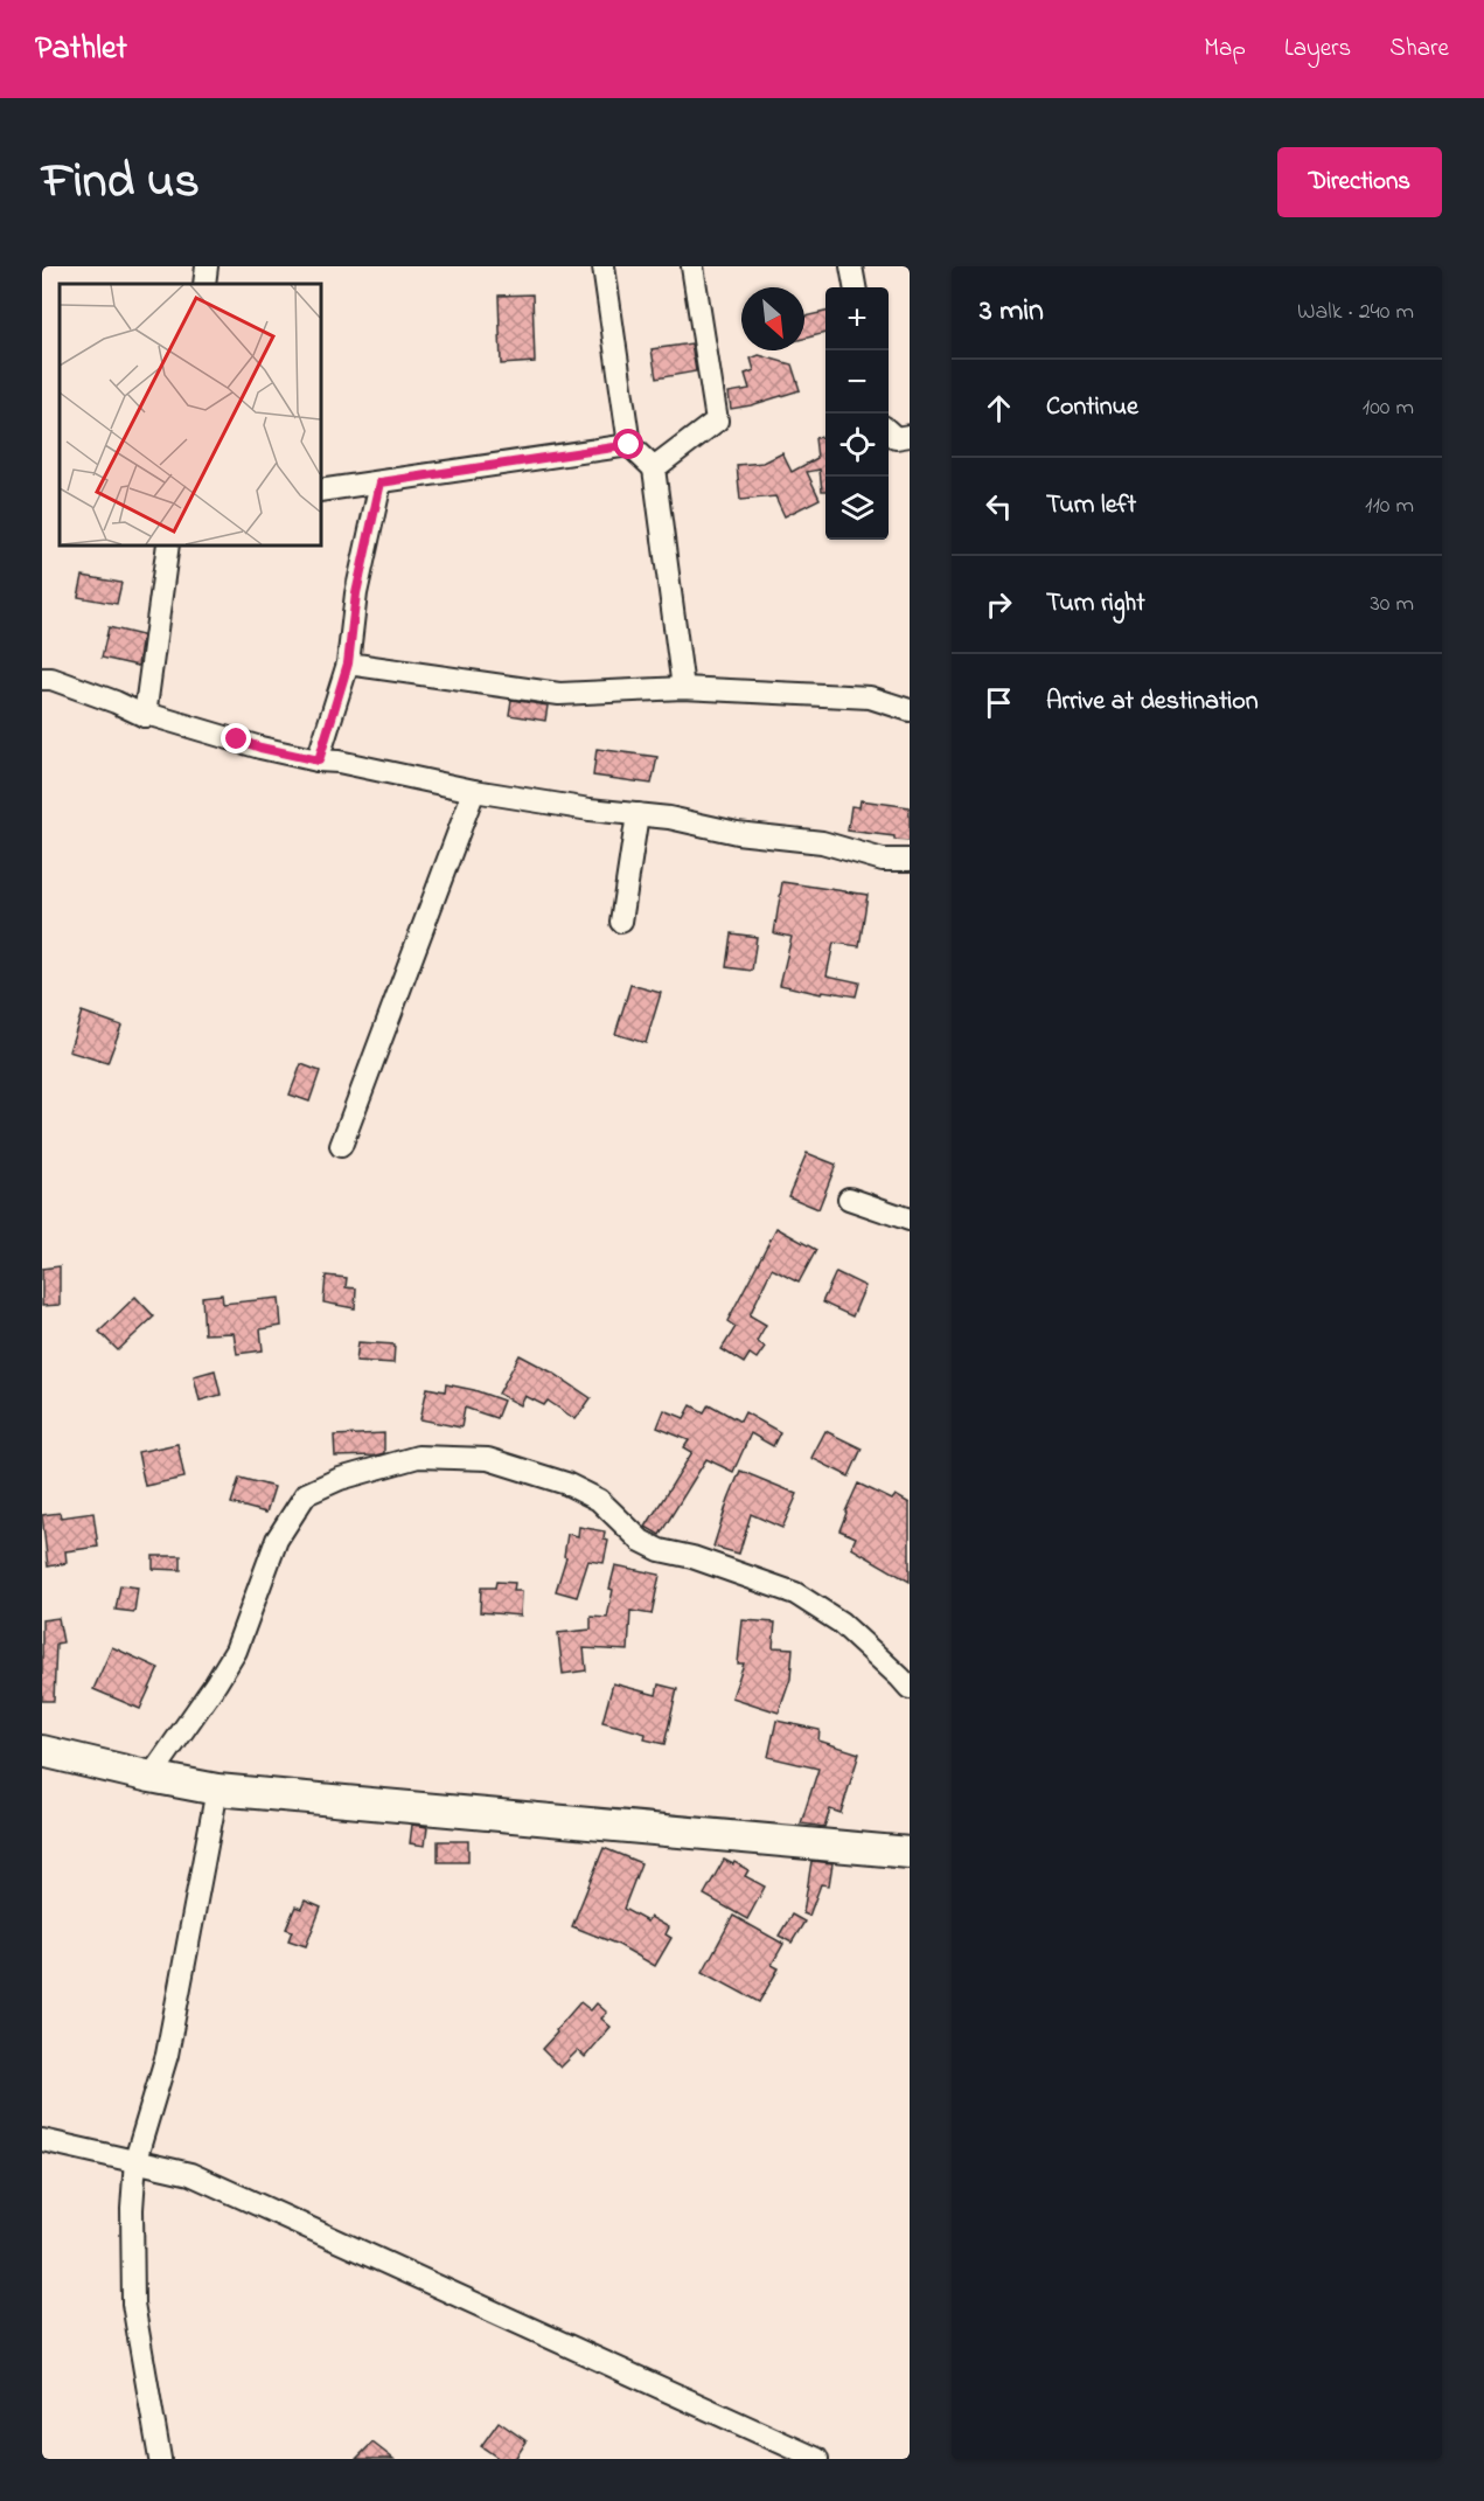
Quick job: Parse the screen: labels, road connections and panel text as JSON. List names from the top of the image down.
{
  "north": "bottom right",
  "page": {
    "header": "Pathlet",
    "nav": ["Map", "Layers", "Share"],
    "title": "Find us",
    "buttons": "Directions",
    "heading": ["3 min", "Walk · 240 m"],
    "map_buttons": ["+", "−"],
    "list": [
      ["Continue", "100 m"],
      ["Turn left", "110 m"],
      ["Turn right", "30 m"],
      "Arrive at destination"
    ]
  }
}
